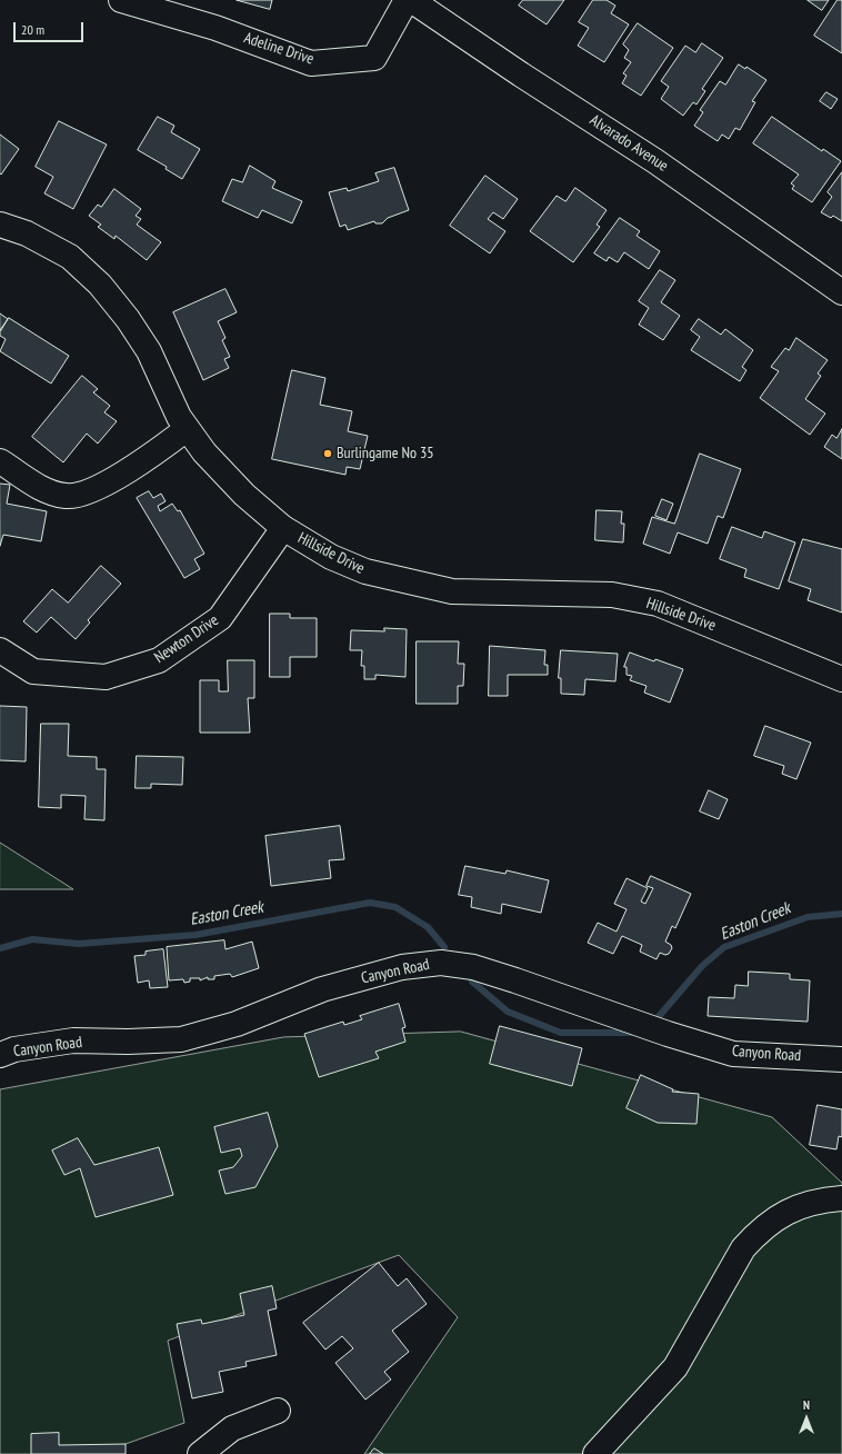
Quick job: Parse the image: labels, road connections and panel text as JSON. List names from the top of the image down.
{
  "streets": {
    "street": [
      "Adeline Drive",
      "Alvarado Avenue",
      "Hillside Drive",
      "Newton Drive",
      "Canyon Road"
    ]
  },
  "crossings": [
    ["Hillside Drive", "Newton Drive"]
  ],
  "water": ["Easton Creek"],
  "places": ["Burlingame No 35"],
  "scale_bar": "20 m",
  "north": "top"
}
